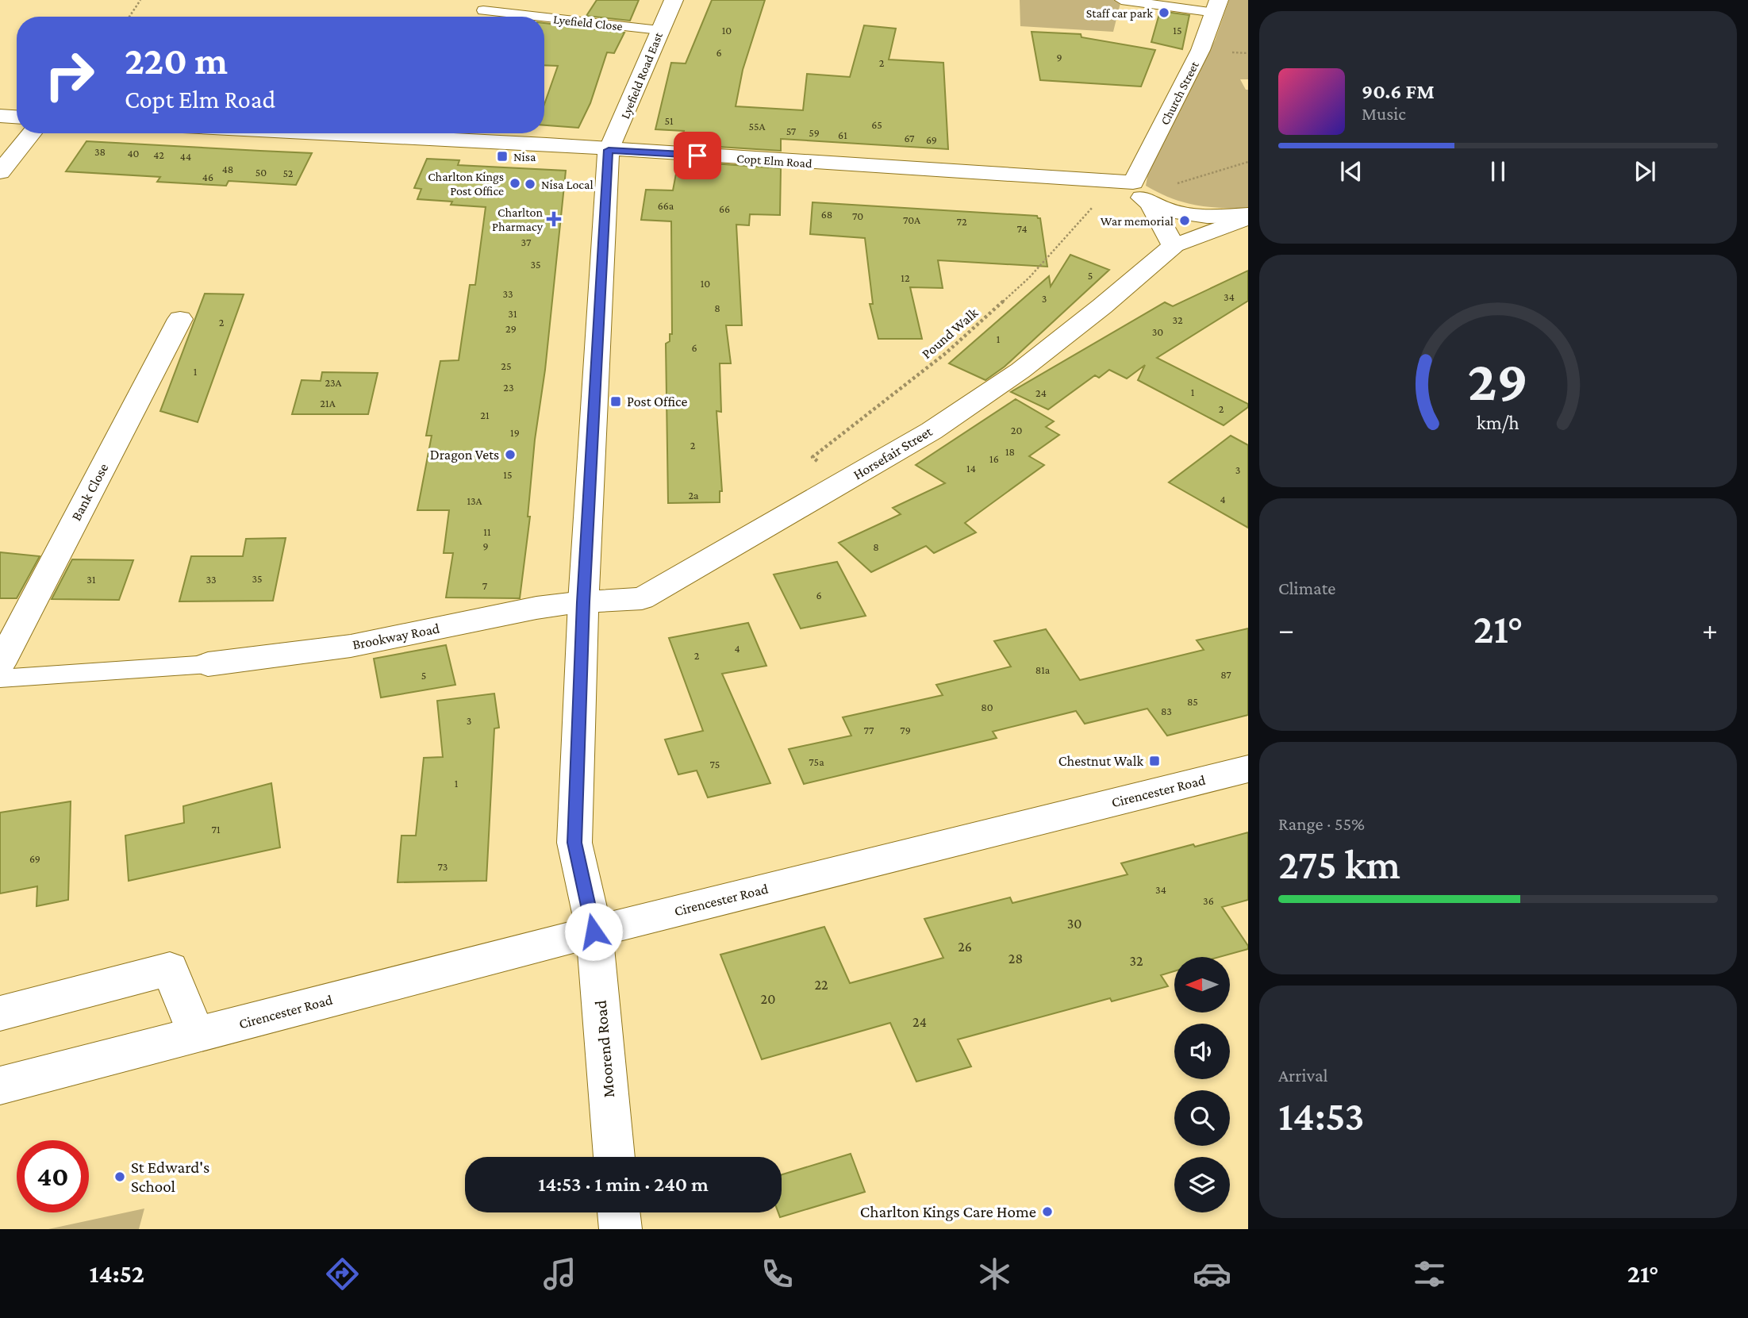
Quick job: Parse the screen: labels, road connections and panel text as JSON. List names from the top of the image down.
{
  "streets": {
    "street": [
      "Lyefield Road East",
      "Church Street",
      "Copt Elm Road",
      "Horsefair Street",
      "Bank Close",
      "Brookway Road",
      "Cirencester Road",
      "Moorend Road"
    ],
    "lane": ["Lyefield Close"],
    "path": ["Pound Walk"]
  },
  "crossings": [
    ["Lyefield Close", "Lyefield Road East"],
    ["Lyefield Road East", "Copt Elm Road"],
    ["Lyefield Road East", "Horsefair Street"],
    ["Lyefield Road East", "Brookway Road"],
    ["Lyefield Road East", "Moorend Road"],
    ["Church Street", "Copt Elm Road"],
    ["Church Street", "Pound Walk"],
    ["Church Street", "Horsefair Street"],
    ["Copt Elm Road", "Pound Walk"],
    ["Copt Elm Road", "Horsefair Street"],
    ["Pound Walk", "Horsefair Street"],
    ["Horsefair Street", "Brookway Road"],
    ["Horsefair Street", "Moorend Road"],
    ["Brookway Road", "Moorend Road"],
    ["Cirencester Road", "Moorend Road"]
  ],
  "places": {
    "other": [
      "Staff car park",
      "Charlton Kings Post Office",
      "Nisa Local",
      "War memorial",
      "Dragon Vets",
      "St Edward's School",
      "Charlton Kings Care Home"
    ],
    "transit": ["Nisa", "Post Office", "Chestnut Walk"],
    "health": ["Charlton Pharmacy"]
  },
  "house_numbers": [
    "10",
    "15",
    "6",
    "9",
    "2",
    "51",
    "65",
    "55A",
    "57",
    "59",
    "61",
    "67",
    "69",
    "38",
    "40",
    "42",
    "44",
    "48",
    "50",
    "52",
    "46",
    "66a",
    "66",
    "68",
    "70",
    "70A",
    "72",
    "74",
    "37",
    "35",
    "5",
    "12",
    "10",
    "33",
    "34",
    "3",
    "8",
    "31",
    "32",
    "2",
    "29",
    "30",
    "1",
    "6",
    "25",
    "1",
    "23A",
    "23",
    "1",
    "24",
    "21A",
    "2",
    "21",
    "20",
    "19",
    "2",
    "18",
    "16",
    "14",
    "3",
    "15",
    "2a",
    "4",
    "13A",
    "11",
    "9",
    "8",
    "35",
    "31",
    "33",
    "7",
    "6",
    "4",
    "2",
    "81a",
    "87",
    "5",
    "85",
    "80",
    "83",
    "3",
    "77",
    "79",
    "75a",
    "75",
    "1",
    "71",
    "69",
    "73",
    "34",
    "36",
    "30",
    "26",
    "28",
    "32",
    "22",
    "20",
    "24"
  ],
  "north": "left",
  "page": {
    "turn": ["220 m", "Copt Elm Road"],
    "song": ["90.6 FM", "Music"],
    "tile": [
      "Climate",
      ["Range · 55%", "275 km"],
      ["Arrival", "14:53"]
    ],
    "heat": ["−", "21°", "+"],
    "limit": "40",
    "trip": "14:53 · 1 min · 240 m",
    "tabs": ["14:52", "21°"],
    "gauge": ["29", "km/h"]
  }
}
